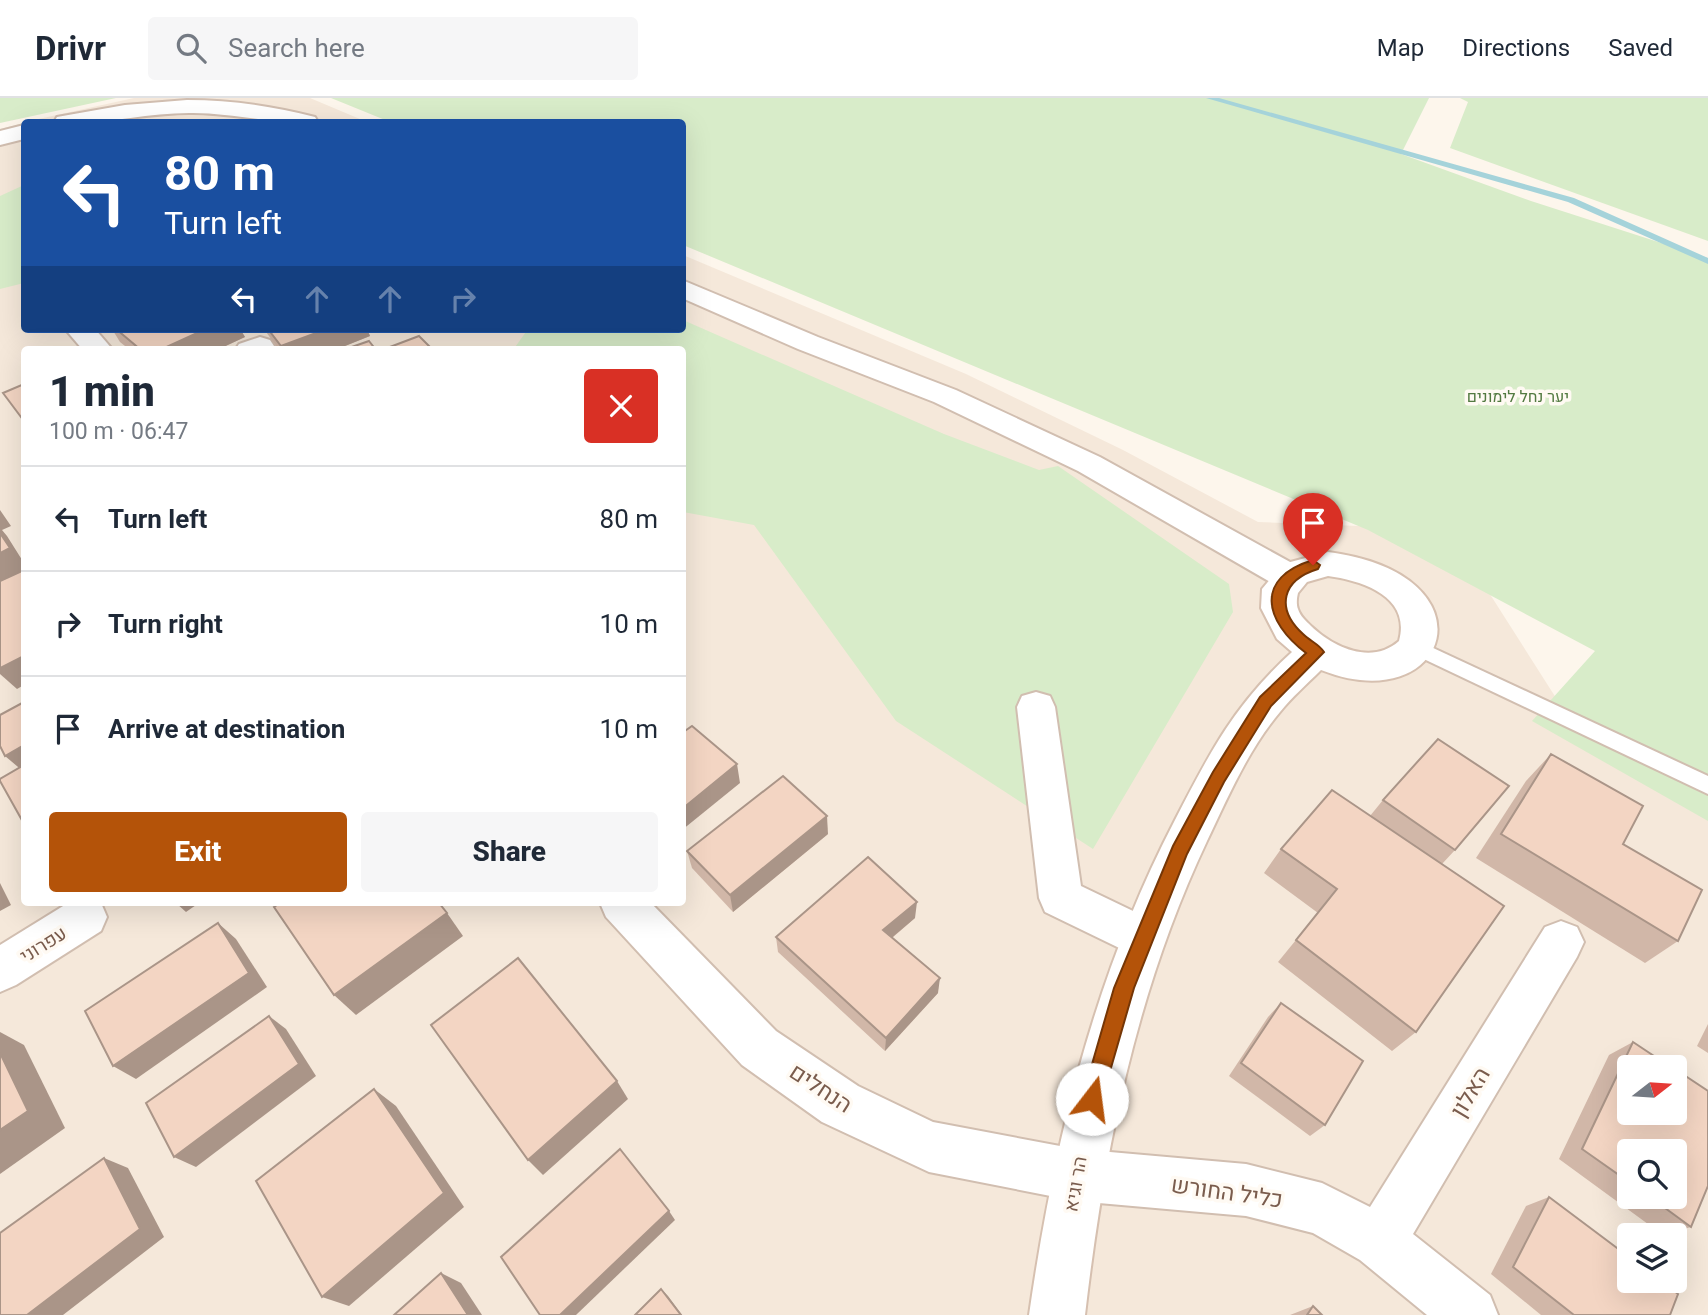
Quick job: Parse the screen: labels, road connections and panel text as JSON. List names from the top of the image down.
{
  "streets": {
    "street": [
      "עפרוני",
      "הנחלים",
      "האלון",
      "הר וגיא",
      "כליל החורש"
    ]
  },
  "crossings": [
    ["הנחלים", "הר וגיא"],
    ["הנחלים", "כליל החורש"],
    ["האלון", "כליל החורש"],
    ["הר וגיא", "כליל החורש"]
  ],
  "parks": ["יער נחל לימונים"],
  "north": "right",
  "page": {
    "header": "Drivr",
    "search": "Search here",
    "nav": ["Map", "Directions", "Saved"],
    "turn": ["80 m", "Turn left"],
    "heading": ["1 min", "100 m · 06:47"],
    "list": [
      {
        "name": "Turn left",
        "value": "80 m"
      },
      {
        "name": "Turn right",
        "value": "10 m"
      },
      {
        "name": "Arrive at destination",
        "value": "10 m"
      }
    ],
    "buttons": ["Exit", "Share"]
  }
}
